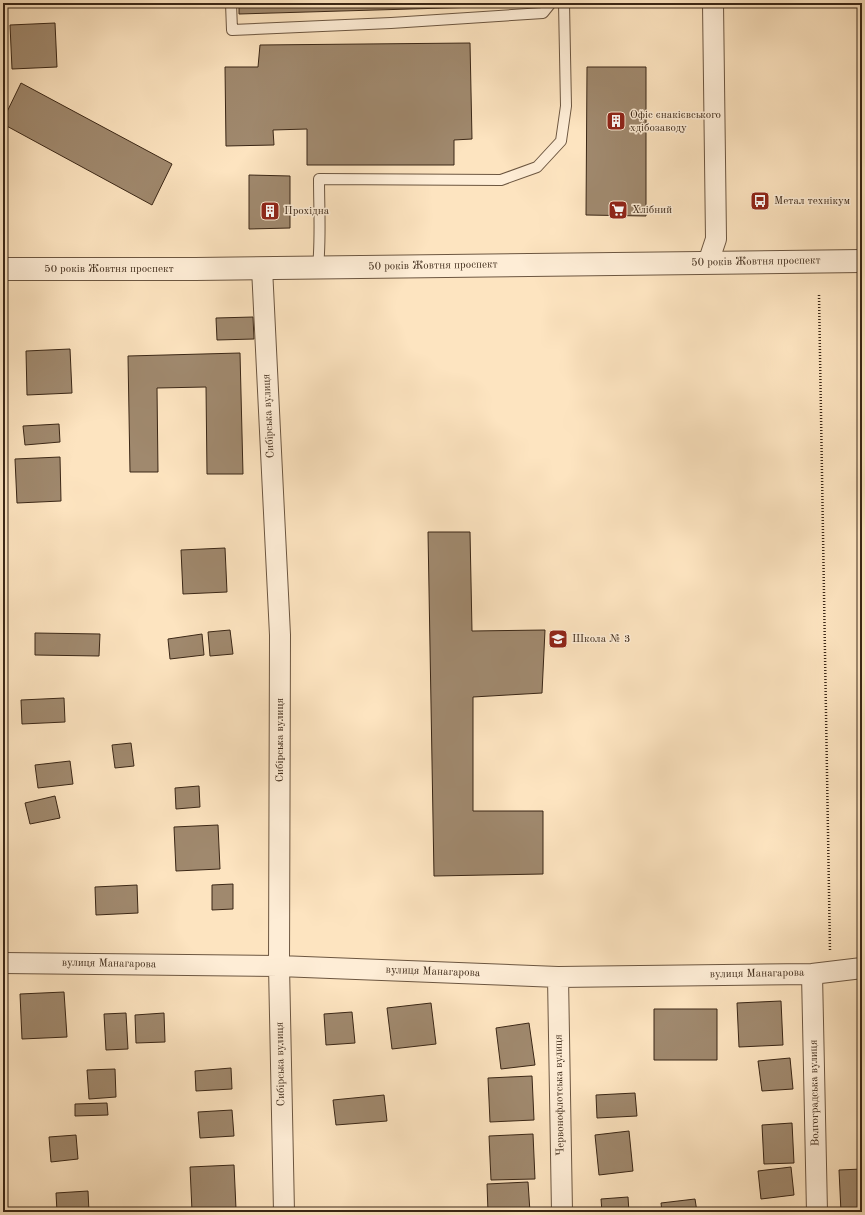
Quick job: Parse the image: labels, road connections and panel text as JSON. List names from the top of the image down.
{
  "streets": {
    "street": [
      "50 років Жовтня проспект",
      "Сибірська вулиця",
      "вулиця Манагарова",
      "Волгоградська вулиця",
      "Червонофлотська вулиця"
    ]
  },
  "crossings": [
    ["50 років Жовтня проспект", "Сибірська вулиця"],
    ["Сибірська вулиця", "вулиця Манагарова"],
    ["вулиця Манагарова", "Волгоградська вулиця"],
    ["вулиця Манагарова", "Червонофлотська вулиця"]
  ],
  "places": {
    "building": ["Офіс єнакієвського хдібозаводу", "Прохідна"],
    "bus stop": ["Метал технікум"],
    "supermarket": ["Хлібний"],
    "school or university": ["Школа № 3"]
  }
}
